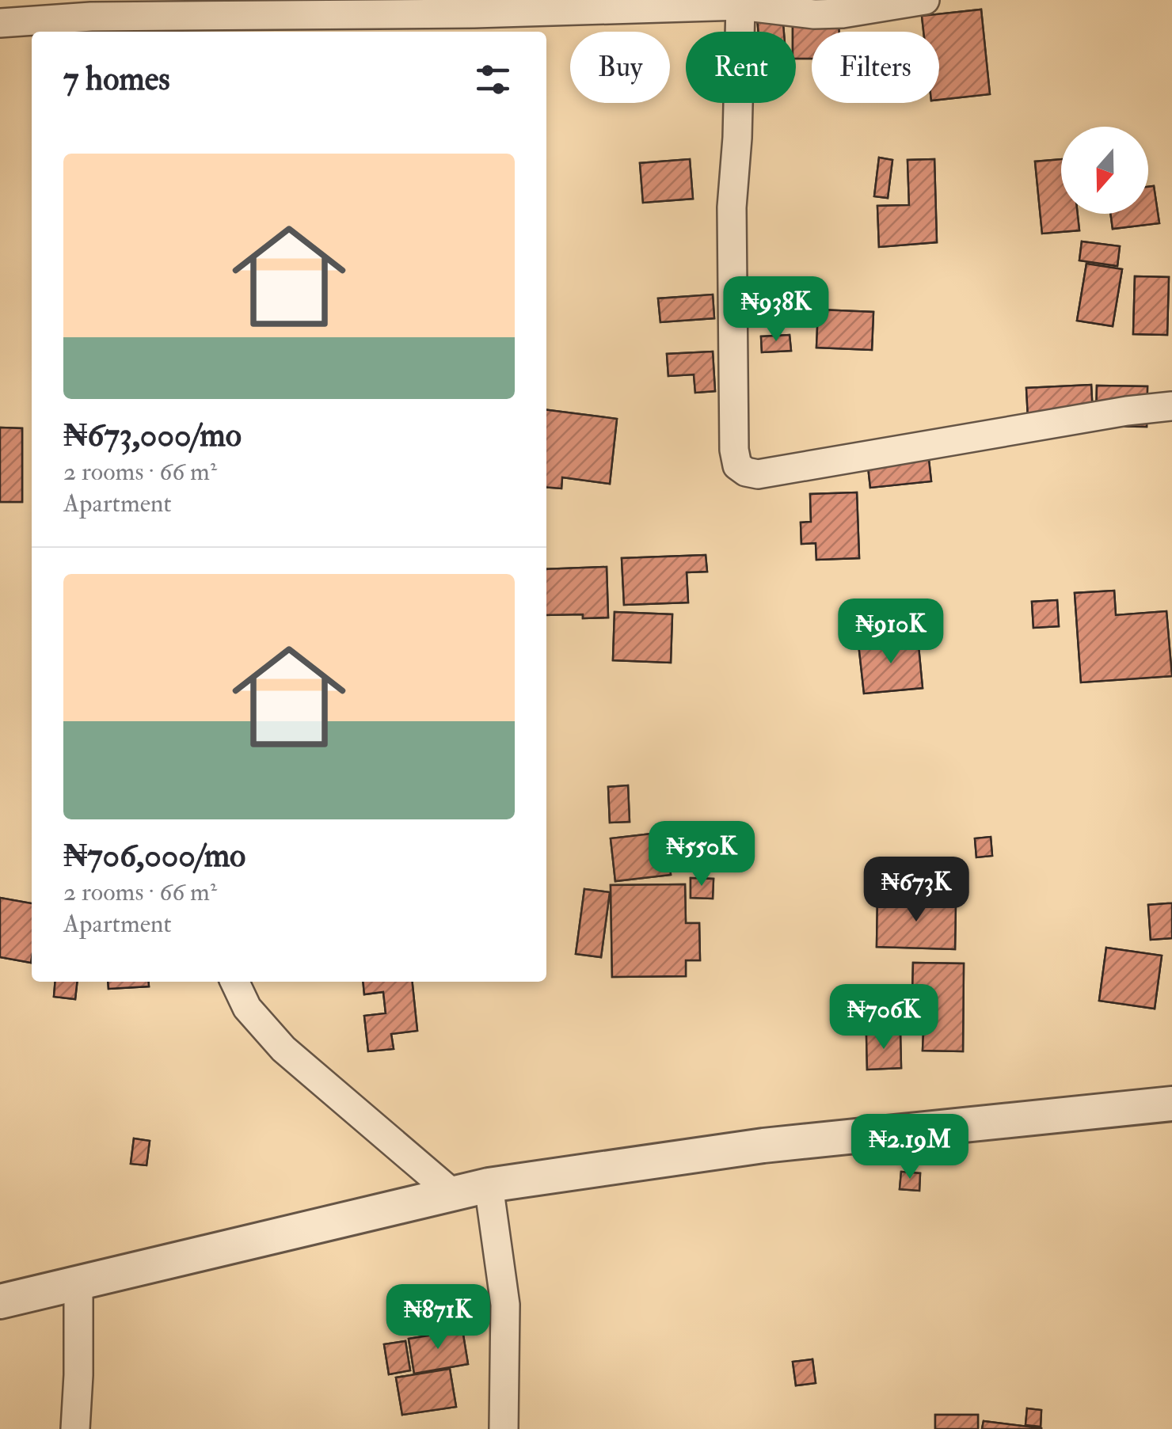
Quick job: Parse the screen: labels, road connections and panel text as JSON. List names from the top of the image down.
{
  "north": "bottom",
  "page": {
    "chip": ["Buy", "Rent", "Filters"],
    "heading": "7 homes",
    "list": [
      {
        "name": "₦673,000/mo",
        "note": "2 rooms · 66 m² · Apartment"
      },
      {
        "name": "₦706,000/mo",
        "note": "2 rooms · 66 m² · Apartment"
      }
    ],
    "price": [
      "₦938K",
      "₦910K",
      "₦550K",
      "₦673K",
      "₦706K",
      "₦2.19M",
      "₦871K"
    ]
  }
}
